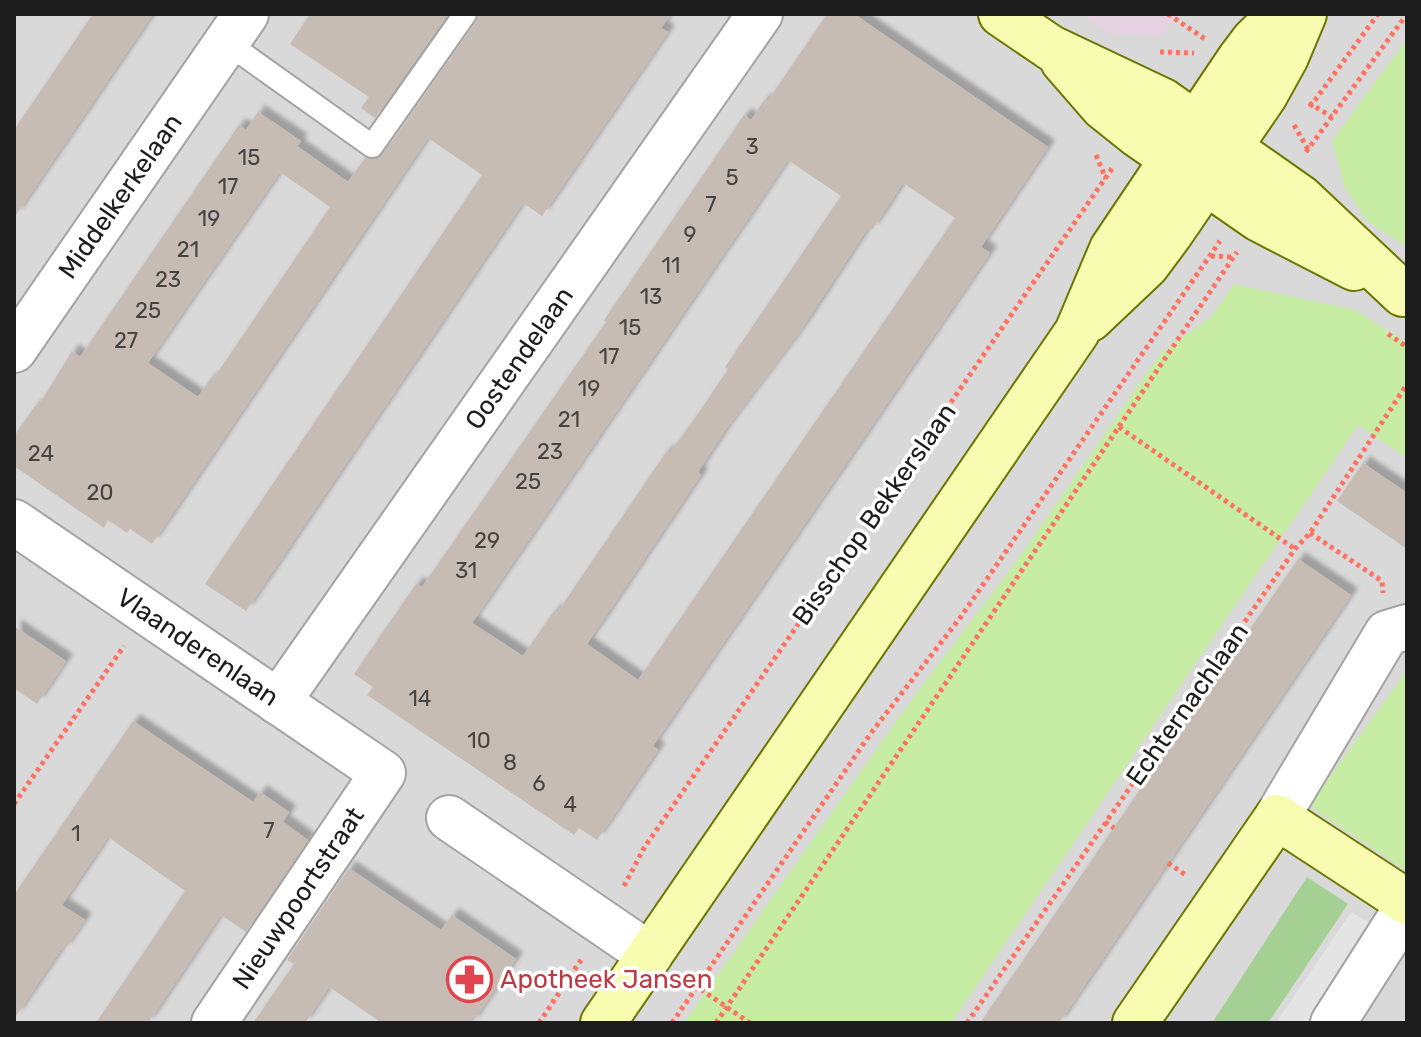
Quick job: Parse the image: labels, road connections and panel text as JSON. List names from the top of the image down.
{
  "streets": {
    "street": [
      "Middelkerkelaan",
      "Oostendelaan",
      "Vlaanderenlaan",
      "Nieuwpoortstraat"
    ],
    "path": ["Bisschop Bekkerslaan", "Echternachlaan"]
  },
  "crossings": [
    ["Oostendelaan", "Vlaanderenlaan"],
    ["Vlaanderenlaan", "Nieuwpoortstraat"]
  ],
  "places": {
    "pharmacy": ["Apotheek Jansen"]
  },
  "house_numbers": [
    "3",
    "15",
    "5",
    "17",
    "7",
    "19",
    "9",
    "21",
    "11",
    "23",
    "13",
    "25",
    "15",
    "27",
    "17",
    "19",
    "21",
    "23",
    "24",
    "25",
    "20",
    "29",
    "31",
    "14",
    "10",
    "8",
    "6",
    "4",
    "7",
    "1"
  ]
}
